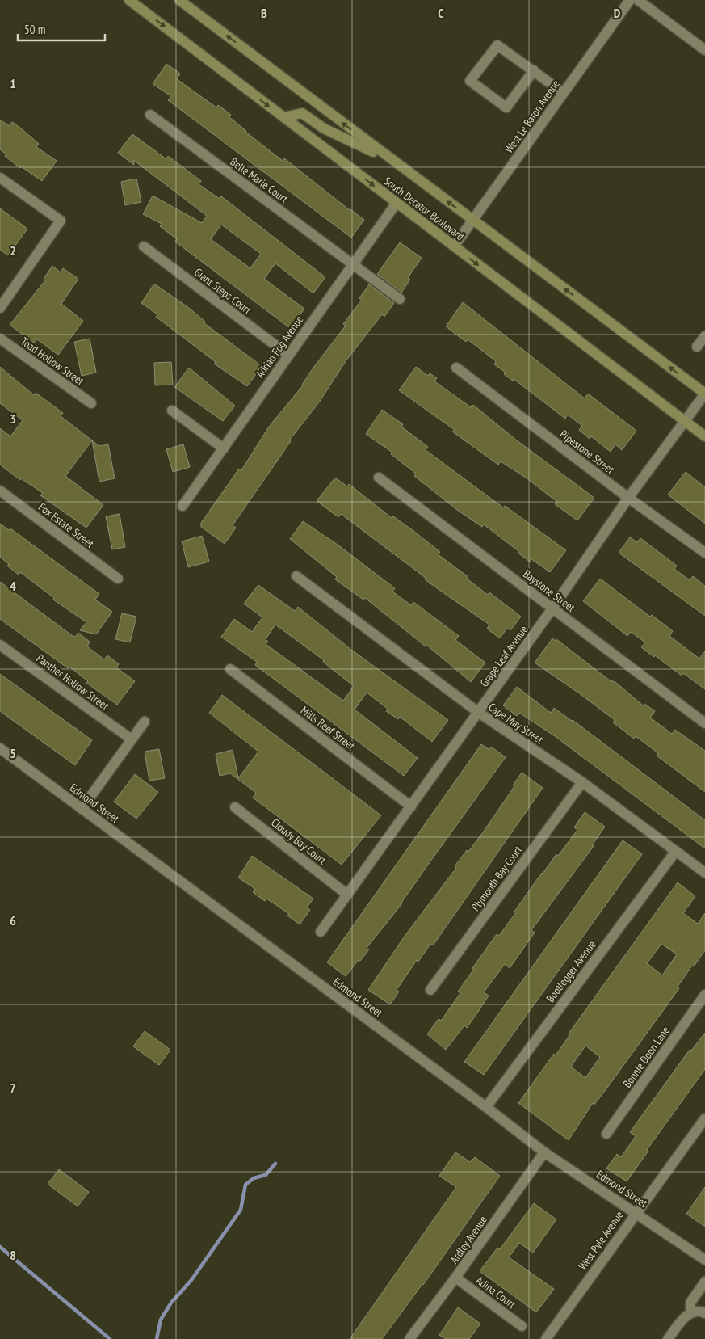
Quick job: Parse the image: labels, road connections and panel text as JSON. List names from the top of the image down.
{
  "streets": {
    "main road": ["South Decatur Boulevard"],
    "street": [
      "West Le Baron Avenue",
      "Belle Marie Court",
      "Giant Steps Court",
      "Adrian Fog Avenue",
      "Toad Hollow Street",
      "Pipestone Street",
      "Fox Estate Street",
      "Baystone Street",
      "Grape Leaf Avenue",
      "Panther Hollow Street",
      "Cape May Street",
      "Mills Reef Street",
      "Edmond Street",
      "Cloudy Bay Court",
      "Plymouth Bay Court",
      "Bootlegger Avenue",
      "Bonnie Doon Lane",
      "Ardley Avenue",
      "West Pyle Avenue",
      "Adina Court"
    ]
  },
  "crossings": [
    ["West Le Baron Avenue", "South Decatur Boulevard"],
    ["Belle Marie Court", "Adrian Fog Avenue"],
    ["South Decatur Boulevard", "Adrian Fog Avenue"],
    ["South Decatur Boulevard", "Grape Leaf Avenue"],
    ["Giant Steps Court", "Adrian Fog Avenue"],
    ["Pipestone Street", "Grape Leaf Avenue"],
    ["Baystone Street", "Grape Leaf Avenue"],
    ["Grape Leaf Avenue", "Cape May Street"],
    ["Grape Leaf Avenue", "Mills Reef Street"],
    ["Grape Leaf Avenue", "Cloudy Bay Court"],
    ["Cape May Street", "Plymouth Bay Court"],
    ["Cape May Street", "Bootlegger Avenue"],
    ["Edmond Street", "Bootlegger Avenue"],
    ["Edmond Street", "Ardley Avenue"],
    ["Edmond Street", "West Pyle Avenue"],
    ["Ardley Avenue", "Adina Court"]
  ],
  "scale_bar": "50 m",
  "grid": {
    "columns": ["B", "C", "D"],
    "rows": [
      "1",
      "2",
      "3",
      "4",
      "5",
      "6",
      "7",
      "8"
    ]
  }
}
